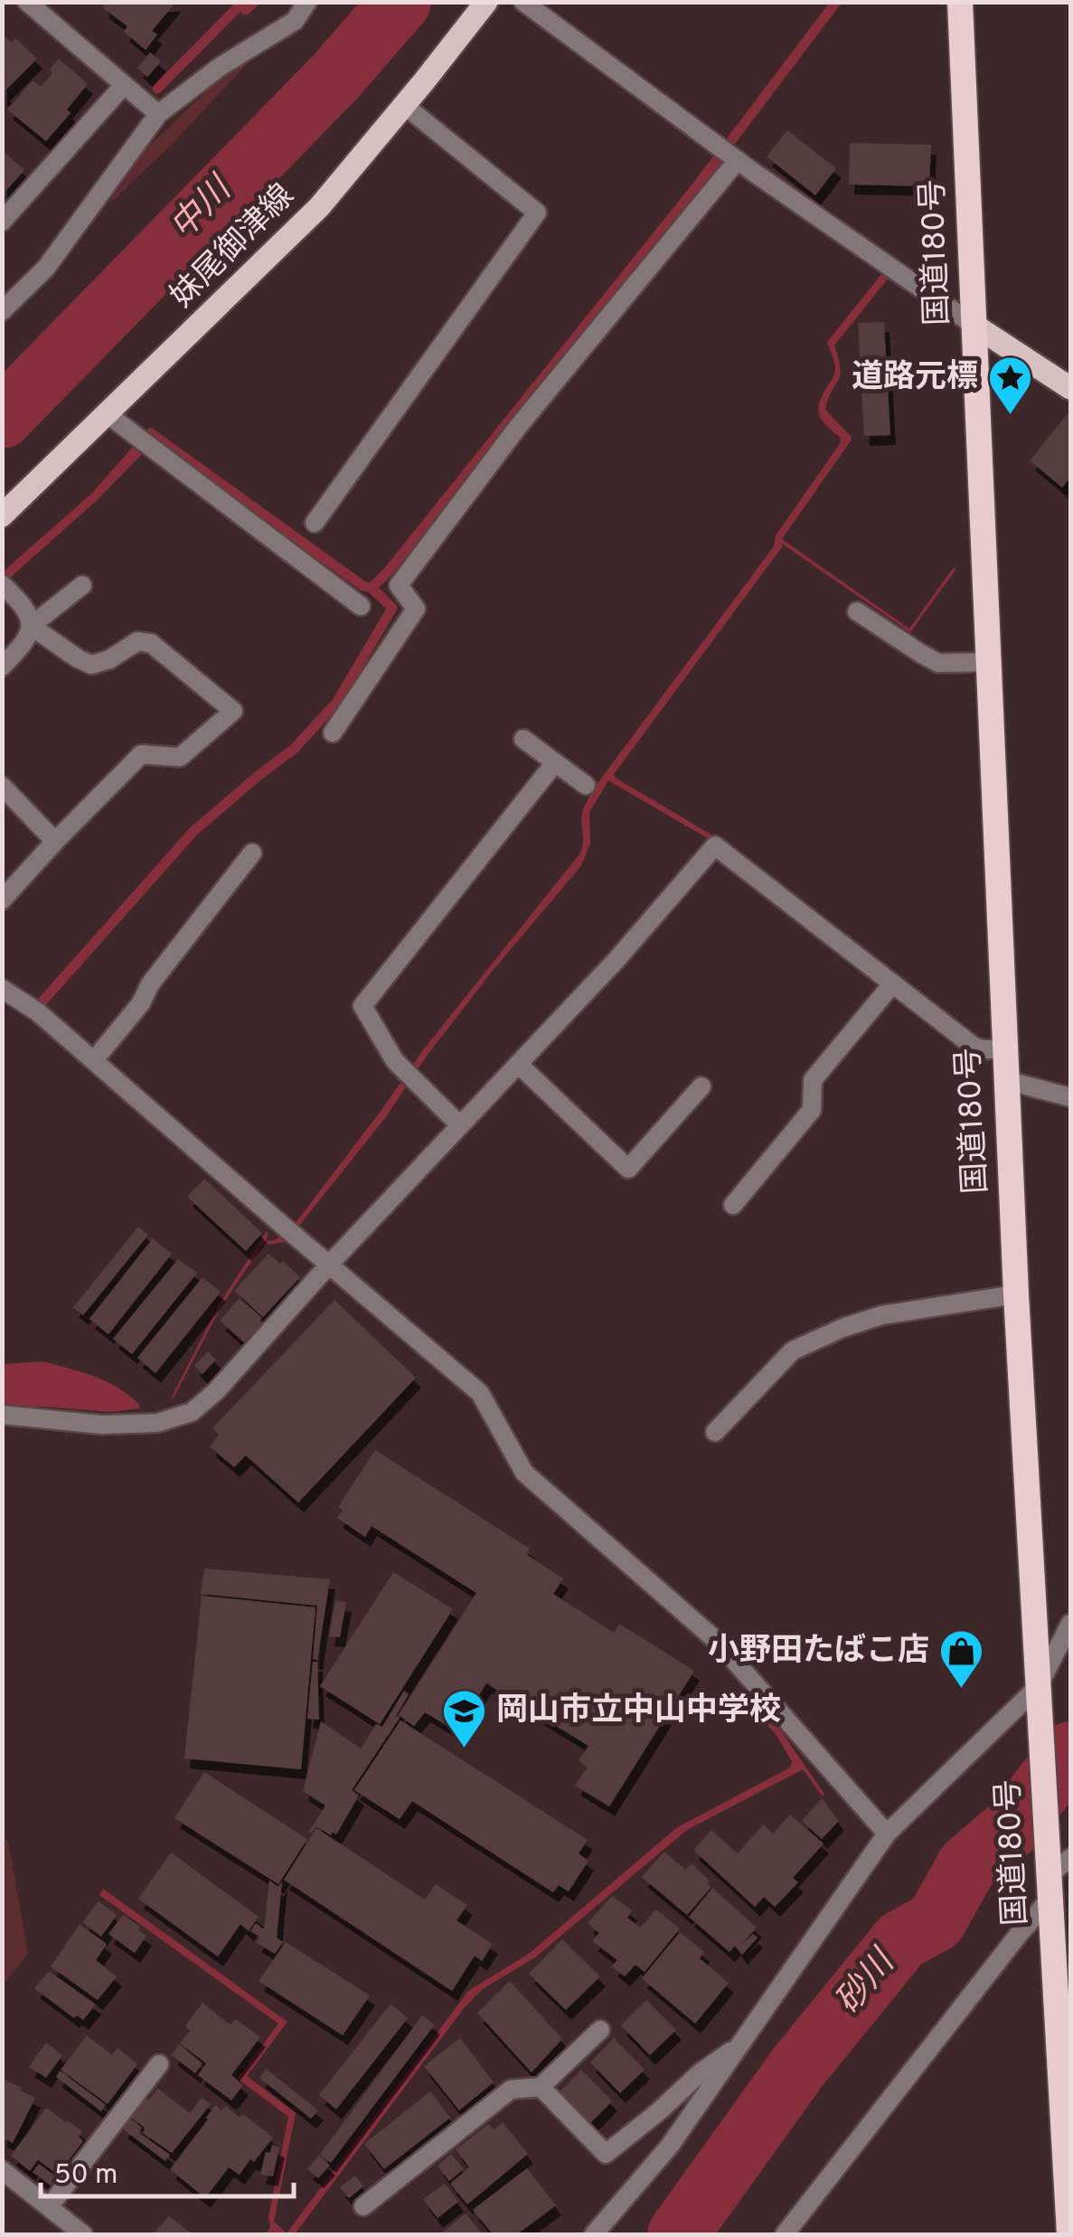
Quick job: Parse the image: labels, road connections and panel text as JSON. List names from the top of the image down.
{
  "streets": {
    "highway": ["国道180号"],
    "main road": ["妹尾御津線"]
  },
  "water": ["中川", "砂川"],
  "places": {
    "place": ["道路元標"],
    "shop": ["小野田たばこ店"],
    "school or university": ["岡山市立中山中学校"]
  },
  "scale_bar": "50 m"
}
